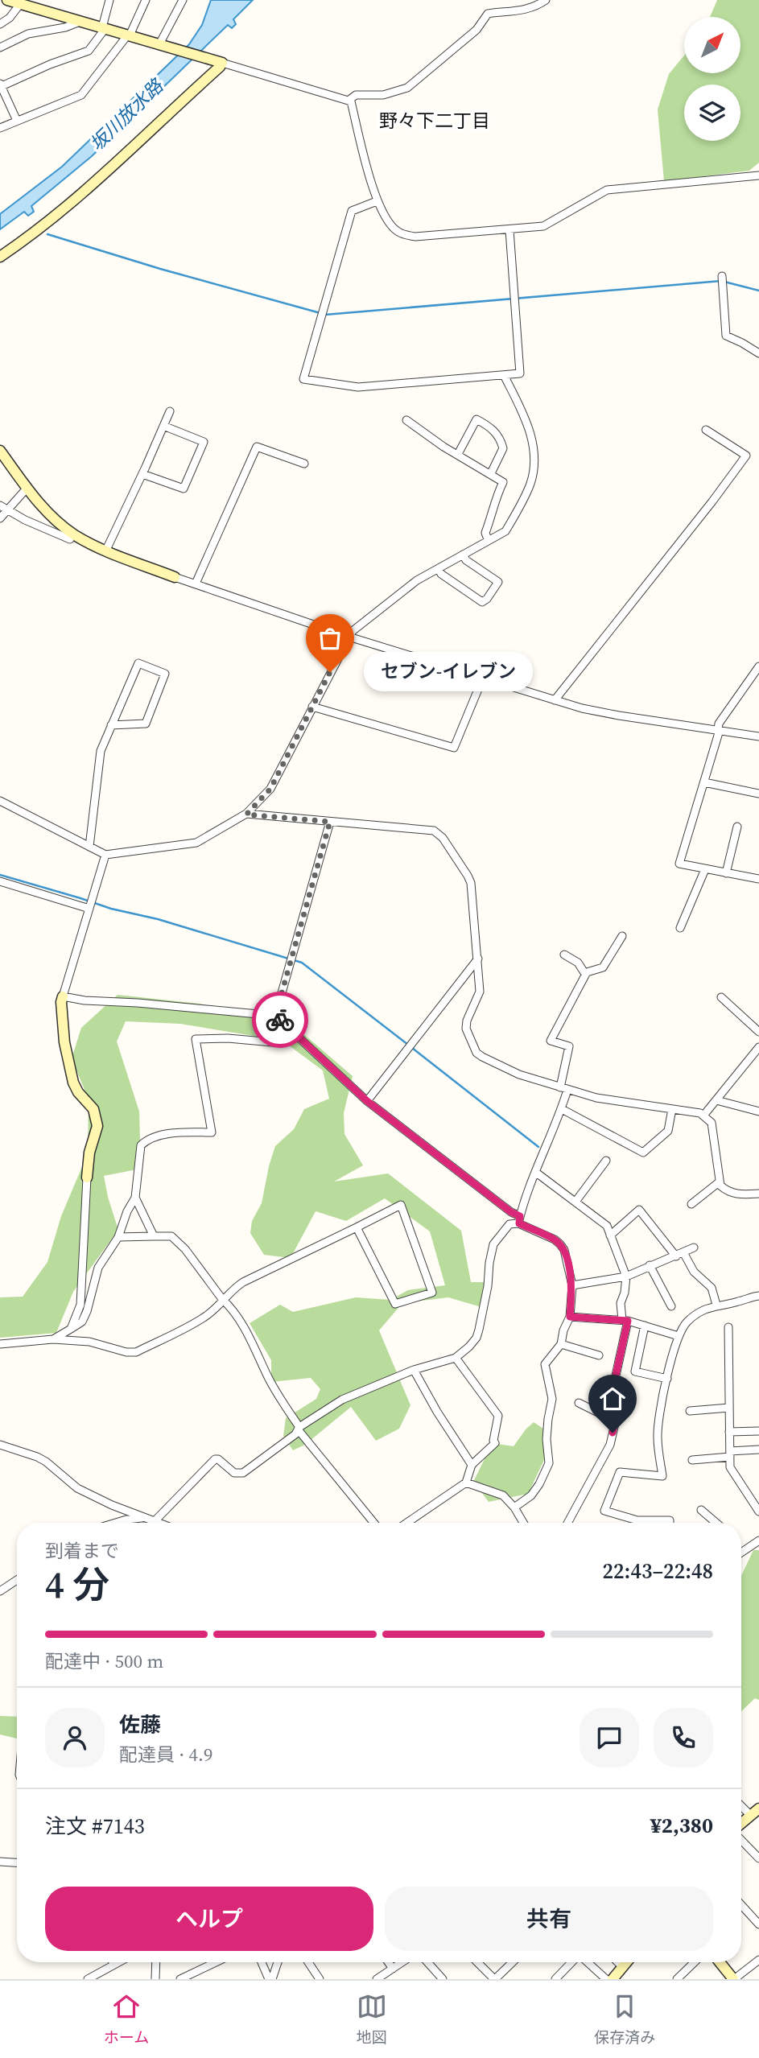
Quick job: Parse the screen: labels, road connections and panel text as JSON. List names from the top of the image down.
{
  "districts": ["野々下二丁目"],
  "water": ["坂川放水路"],
  "places": ["セブン-イレブン"],
  "north": "top right",
  "page": {
    "bubble": "セブン-イレブン",
    "heading": ["4 分", "到着まで", "22:43–22:48"],
    "panel": [
      "佐藤",
      "配達員 · 4.9",
      "注文 #7143",
      "¥2,380"
    ],
    "bar": "配達中 · 500 m",
    "buttons": ["ヘルプ", "共有"],
    "tabs": ["ホーム", "地図", "保存済み"]
  }
}
